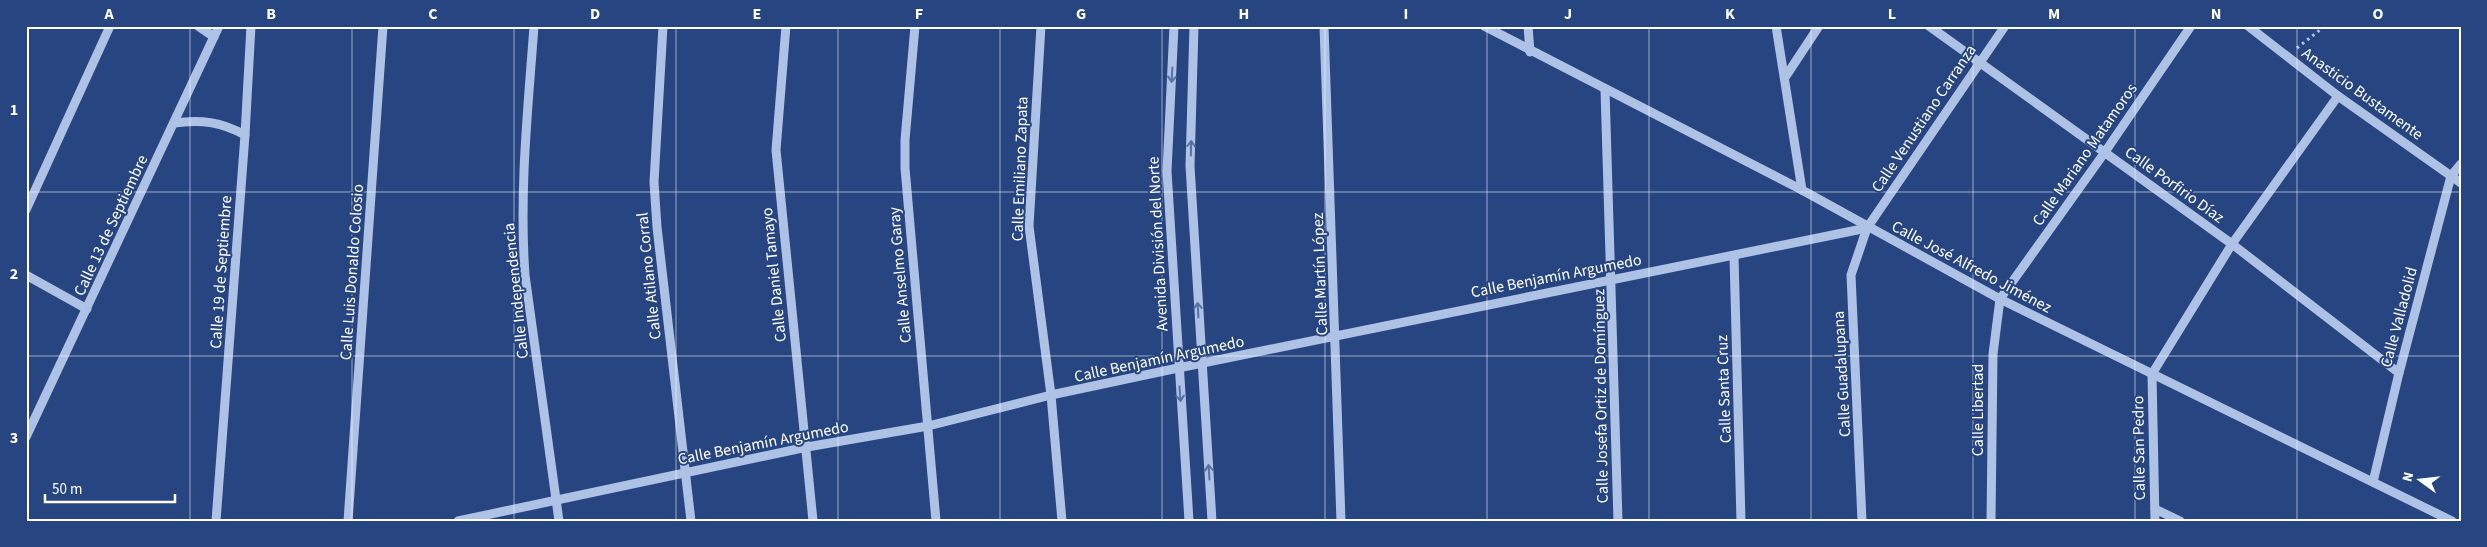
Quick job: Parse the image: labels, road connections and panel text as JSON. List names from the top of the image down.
{
  "streets": {
    "street": [
      "Anasticio Bustamente",
      "Calle Venustiano Carranza",
      "Calle Mariano Matamoros",
      "Calle Emiliano Zapata",
      "Calle Porfirio Díaz",
      "Calle 13 de Septiembre",
      "Avenida División del Norte",
      "Calle José Alfredo Jiménez",
      "Calle 19 de Septiembre",
      "Calle Luis Donaldo Colosio",
      "Calle Martín López",
      "Calle Daniel Tamayo",
      "Calle Anselmo Garay",
      "Calle Benjamín Argumedo",
      "Calle Atilano Corral",
      "Calle Independencia",
      "Calle Valladolid",
      "Calle Guadalupana",
      "Calle Santa Cruz",
      "Calle Josefa Ortiz de Domínguez",
      "Calle Libertad",
      "Calle San Pedro"
    ]
  },
  "crossings": [
    ["Anasticio Bustamente", "Calle Valladolid"],
    ["Calle Venustiano Carranza", "Calle Porfirio Díaz"],
    ["Calle Venustiano Carranza", "Calle José Alfredo Jiménez"],
    ["Calle Venustiano Carranza", "Calle Benjamín Argumedo"],
    ["Calle Venustiano Carranza", "Calle Guadalupana"],
    ["Calle Mariano Matamoros", "Calle Porfirio Díaz"],
    ["Calle Mariano Matamoros", "Calle José Alfredo Jiménez"],
    ["Calle Mariano Matamoros", "Calle Libertad"],
    ["Calle Emiliano Zapata", "Calle Benjamín Argumedo"],
    ["Calle Porfirio Díaz", "Calle Valladolid"],
    ["Avenida División del Norte", "Calle Benjamín Argumedo"],
    ["Calle José Alfredo Jiménez", "Calle Benjamín Argumedo"],
    ["Calle José Alfredo Jiménez", "Calle Valladolid"],
    ["Calle José Alfredo Jiménez", "Calle Guadalupana"],
    ["Calle José Alfredo Jiménez", "Calle Josefa Ortiz de Domínguez"],
    ["Calle José Alfredo Jiménez", "Calle Libertad"],
    ["Calle José Alfredo Jiménez", "Calle San Pedro"],
    ["Calle Martín López", "Calle Benjamín Argumedo"],
    ["Calle Daniel Tamayo", "Calle Benjamín Argumedo"],
    ["Calle Anselmo Garay", "Calle Benjamín Argumedo"],
    ["Calle Benjamín Argumedo", "Calle Atilano Corral"],
    ["Calle Benjamín Argumedo", "Calle Independencia"],
    ["Calle Benjamín Argumedo", "Calle Guadalupana"],
    ["Calle Benjamín Argumedo", "Calle Santa Cruz"],
    ["Calle Benjamín Argumedo", "Calle Josefa Ortiz de Domínguez"]
  ],
  "scale_bar": "50 m",
  "north": "left",
  "grid": {
    "columns": [
      "A",
      "B",
      "C",
      "D",
      "E",
      "F",
      "G",
      "H",
      "I",
      "J",
      "K",
      "L",
      "M",
      "N",
      "O"
    ],
    "rows": ["1", "2", "3"]
  }
}
